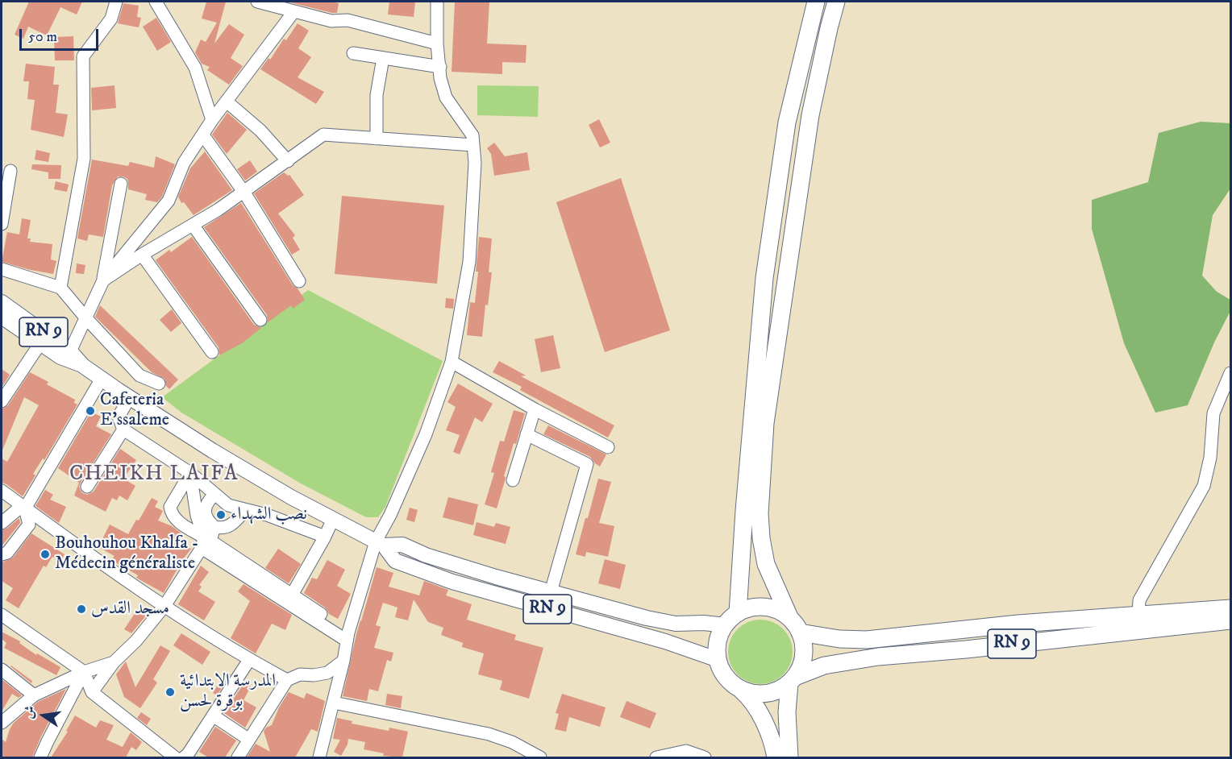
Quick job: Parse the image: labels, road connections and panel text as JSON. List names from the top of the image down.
{
  "streets": {
    "highway": ["RN 9"]
  },
  "districts": ["CHEIKH LAIFA"],
  "places": [
    "Cafeteria E'ssaleme",
    "نصب الشهداء",
    "Bouhouhou Khalfa - Médecin généraliste",
    "مسجد القدس",
    "المدرسة الابتدائية بوقرة لحسن"
  ],
  "scale_bar": "50 m",
  "north": "left"
}
